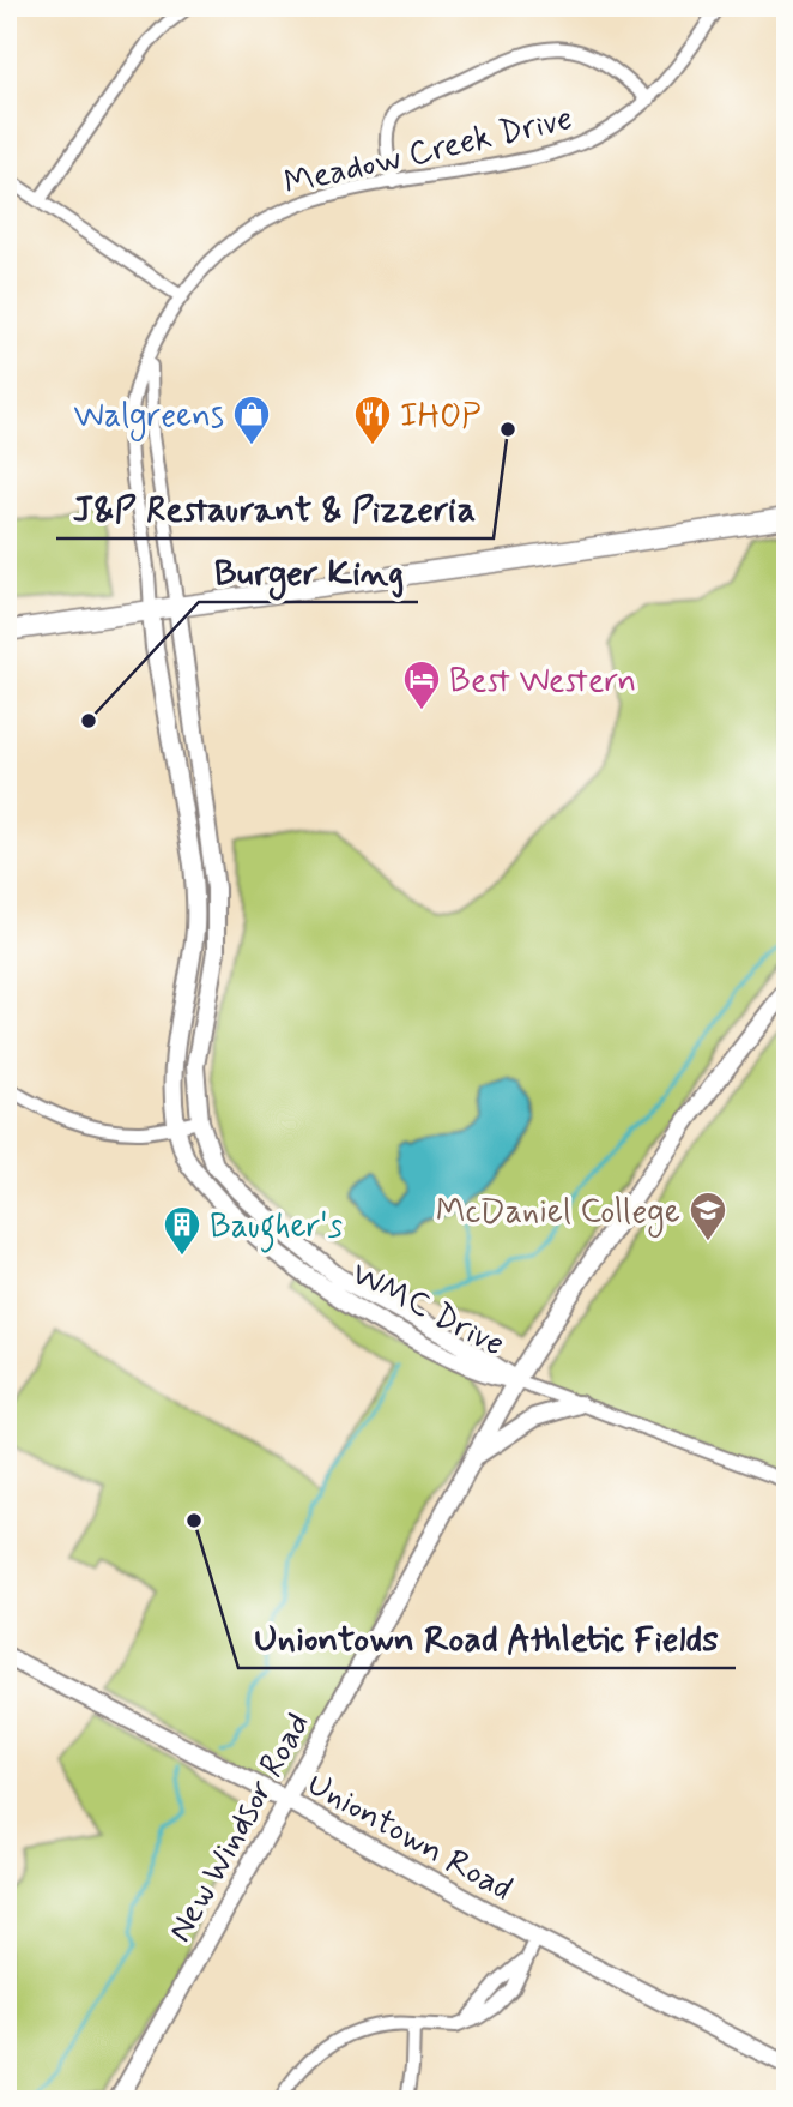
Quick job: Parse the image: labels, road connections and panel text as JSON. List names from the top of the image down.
{
  "streets": {
    "main road": ["WMC Drive", "New Windsor Road", "Uniontown Road"],
    "street": ["Meadow Creek Drive"]
  },
  "crossings": [
    ["Meadow Creek Drive", "WMC Drive"],
    ["WMC Drive", "New Windsor Road"],
    ["New Windsor Road", "Uniontown Road"]
  ],
  "places": {
    "other": ["J&P Restaurant & Pizzeria", "Burger King", "Uniontown Road Athletic Fields"],
    "shop": ["Walgreens"],
    "restaurant": ["IHOP"],
    "hotel": ["Best Western"],
    "school or university": ["McDaniel College"],
    "building": ["Baugher's"]
  }
}
